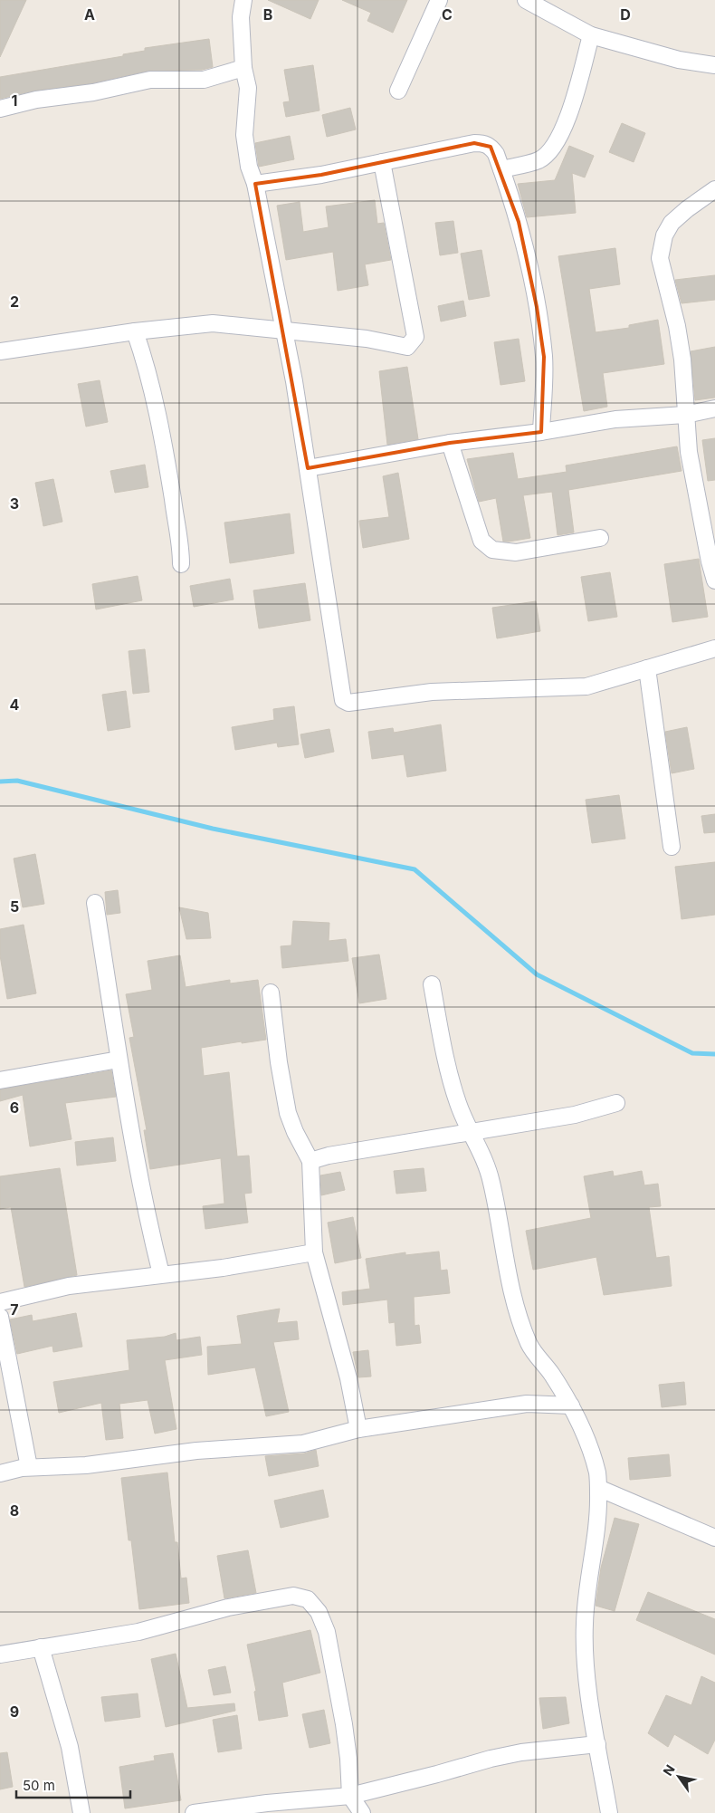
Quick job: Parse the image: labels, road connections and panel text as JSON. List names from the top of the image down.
{
  "scale_bar": "50 m",
  "north": "top left",
  "grid": {
    "columns": [
      "A",
      "B",
      "C",
      "D"
    ],
    "rows": [
      "1",
      "2",
      "3",
      "4",
      "5",
      "6",
      "7",
      "8",
      "9"
    ]
  }
}
